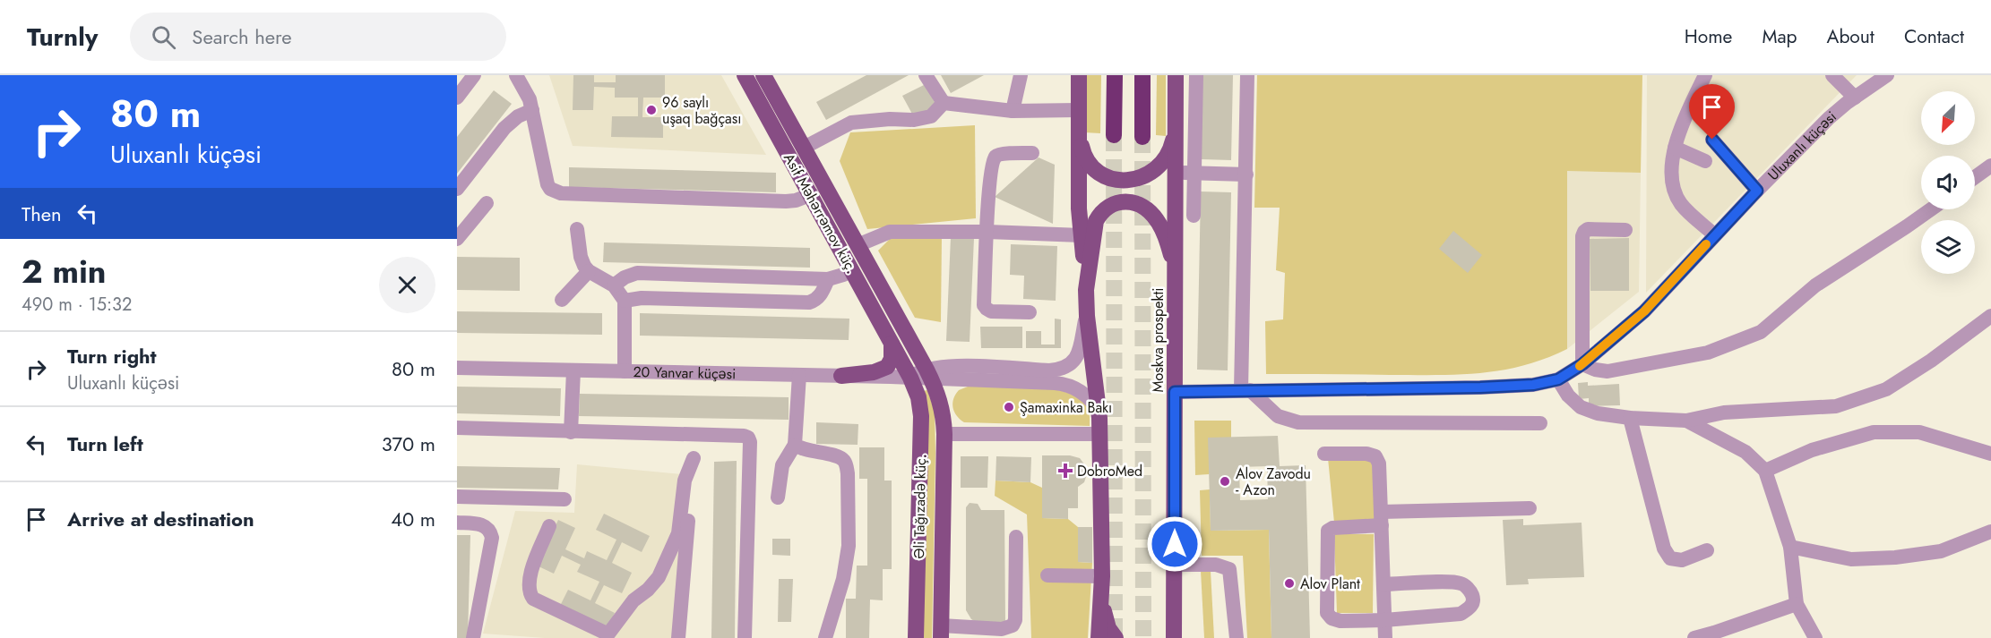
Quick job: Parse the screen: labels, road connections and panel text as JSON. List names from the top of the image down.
{
  "streets": {
    "main road": ["Asif Məhərrəmov küç.", "Moskva prospekti", "Əli Tağızadə küç."],
    "street": ["Uluxanlı küçəsi", "20 Yanvar küçəsi"]
  },
  "crossings": [
    ["Uluxanlı küçəsi", "Moskva prospekti"],
    ["Asif Məhərrəmov küç.", "20 Yanvar küçəsi"],
    ["Asif Məhərrəmov küç.", "Əli Tağızadə küç."],
    ["20 Yanvar küçəsi", "Əli Tağızadə küç."]
  ],
  "places": {
    "other": [
      "96 saylı uşaq bağçası",
      "Şamaxinka Bakı",
      "Alov Zavodu - Azon",
      "Alov Plant"
    ],
    "health": ["DobroMed"]
  },
  "north": "bottom left",
  "page": {
    "header": "Turnly",
    "search": "Search here",
    "nav": [
      "Home",
      "Map",
      "About",
      "Contact"
    ],
    "turn": ["80 m", "Uluxanlı küçəsi"],
    "then": "Then",
    "heading": ["2 min", "490 m · 15:32"],
    "list": [
      {
        "name": "Turn right",
        "note": "Uluxanlı küçəsi",
        "value": "80 m"
      },
      {
        "name": "Turn left",
        "value": "370 m"
      },
      {
        "name": "Arrive at destination",
        "value": "40 m"
      }
    ]
  }
}
